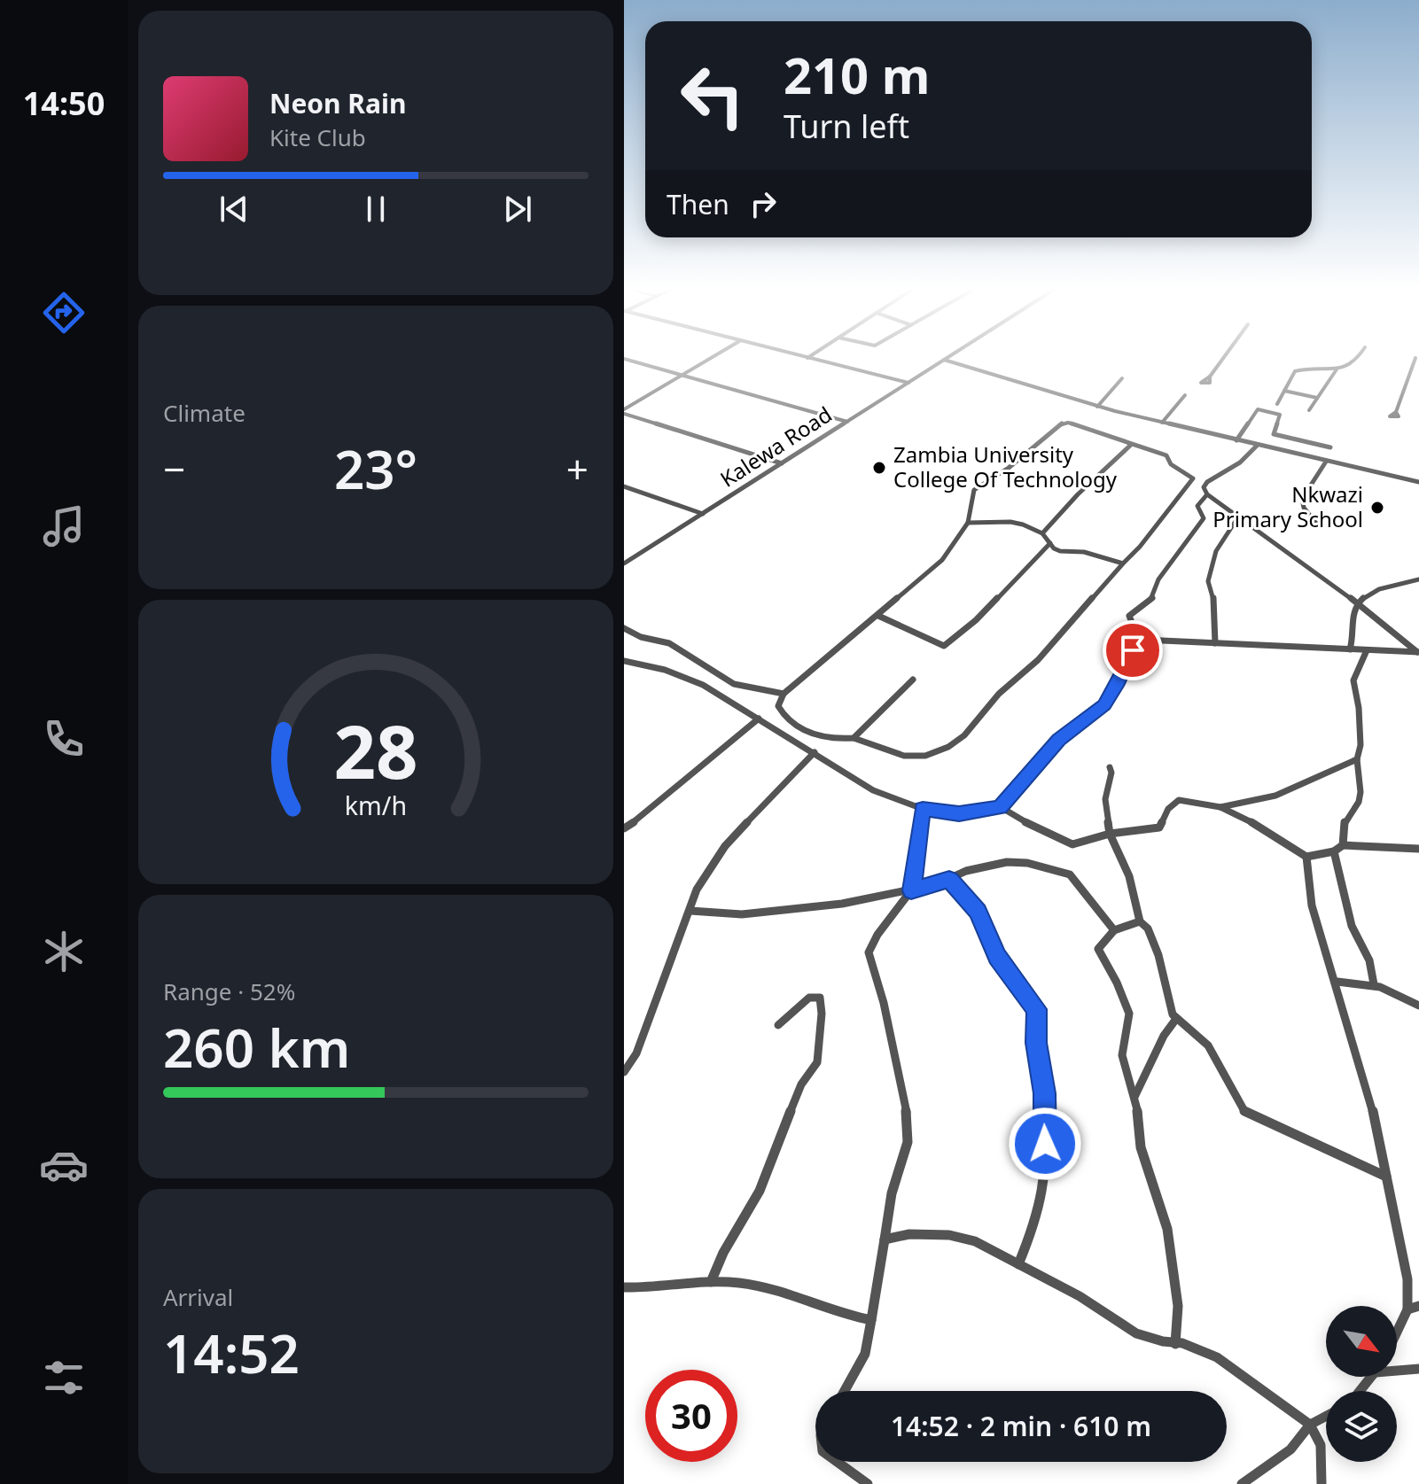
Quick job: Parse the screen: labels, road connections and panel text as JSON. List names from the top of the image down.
{
  "streets": {
    "street": ["Kalewa Road"]
  },
  "places": ["Zambia University College Of Technology", "Nkwazi Primary School"],
  "north": "bottom right",
  "page": {
    "tabs": "14:50",
    "turn": ["210 m", "Turn left"],
    "song": ["Neon Rain", "Kite Club"],
    "then": "Then",
    "tile": [
      "Climate",
      ["Range · 52%", "260 km"],
      ["Arrival", "14:52"]
    ],
    "heat": ["−", "23°", "+"],
    "limit": "30",
    "trip": "14:52 · 2 min · 610 m",
    "gauge": ["28", "km/h"]
  }
}
